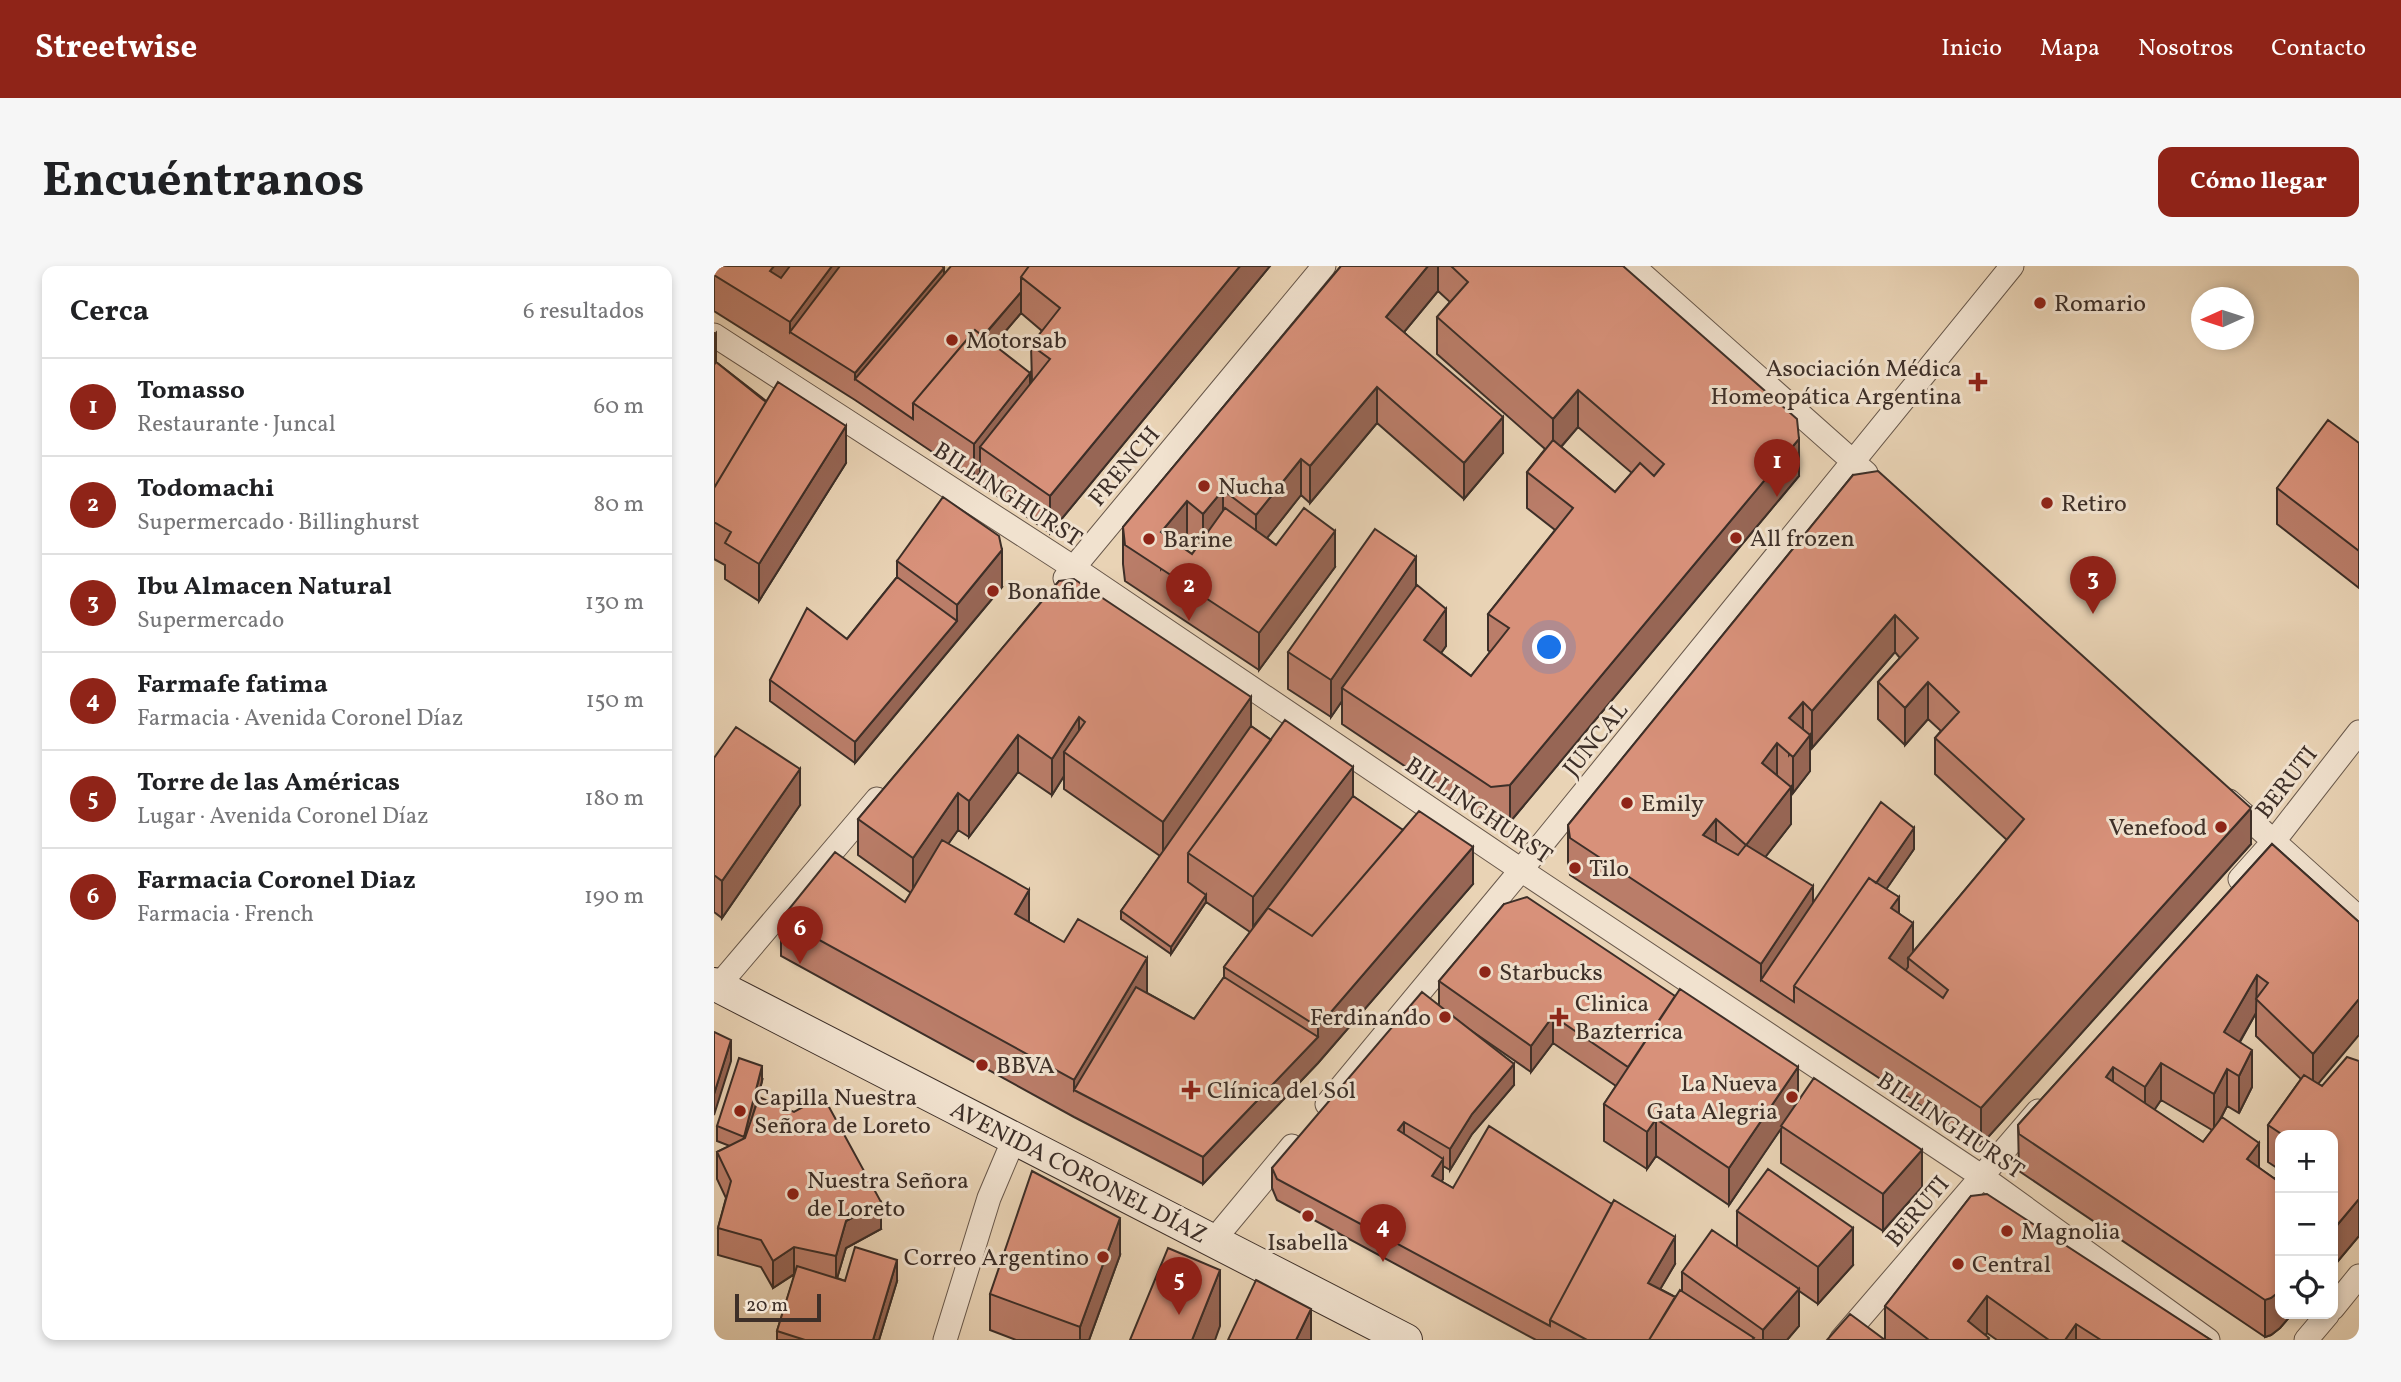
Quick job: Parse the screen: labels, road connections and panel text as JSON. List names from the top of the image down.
{
  "streets": {
    "main road": ["AVENIDA CORONEL DÍAZ"],
    "street": [
      "FRENCH",
      "BILLINGHURST",
      "JUNCAL",
      "BERUTI"
    ]
  },
  "crossings": [
    ["FRENCH", "BILLINGHURST"],
    ["BILLINGHURST", "JUNCAL"],
    ["BILLINGHURST", "BERUTI"],
    ["JUNCAL", "AVENIDA CORONEL DÍAZ"]
  ],
  "places": {
    "other": [
      "Romario",
      "Motorsab",
      "Nucha",
      "Retiro",
      "All frozen",
      "Barine",
      "Bonafide",
      "Emily",
      "Venefood",
      "Tilo",
      "Starbucks",
      "Ferdinando",
      "BBVA",
      "La Nueva Gata Alegria",
      "Capilla Nuestra Señora de Loreto",
      "Nuestra Señora de Loreto",
      "Isabella",
      "Magnolia",
      "Correo Argentino",
      "Central"
    ],
    "health": ["Asociación Médica Homeopática Argentina", "Clinica Bazterrica", "Clínica del Sol"]
  },
  "scale_bar": "20 m",
  "north": "left",
  "page": {
    "header": "Streetwise",
    "nav": [
      "Inicio",
      "Mapa",
      "Nosotros",
      "Contacto"
    ],
    "buttons": "Cómo llegar",
    "title": "Encuéntranos",
    "heading": ["Cerca", "6 resultados"],
    "list": [
      {
        "mark": "1",
        "name": "Tomasso",
        "note": "Restaurante · Juncal",
        "value": "60 m"
      },
      {
        "mark": "2",
        "name": "Todomachi",
        "note": "Supermercado · Billinghurst",
        "value": "80 m"
      },
      {
        "mark": "3",
        "name": "Ibu Almacen Natural",
        "note": "Supermercado",
        "value": "130 m"
      },
      {
        "mark": "4",
        "name": "Farmafe fatima",
        "note": "Farmacia · Avenida Coronel Díaz",
        "value": "150 m"
      },
      {
        "mark": "5",
        "name": "Torre de las Américas",
        "note": "Lugar · Avenida Coronel Díaz",
        "value": "180 m"
      },
      {
        "mark": "6",
        "name": "Farmacia Coronel Diaz",
        "note": "Farmacia · French",
        "value": "190 m"
      }
    ],
    "pins": [
      "1",
      "3",
      "2",
      "6",
      "4",
      "5"
    ],
    "map_buttons": ["+", "−"],
    "scale": "20 m"
  }
}
